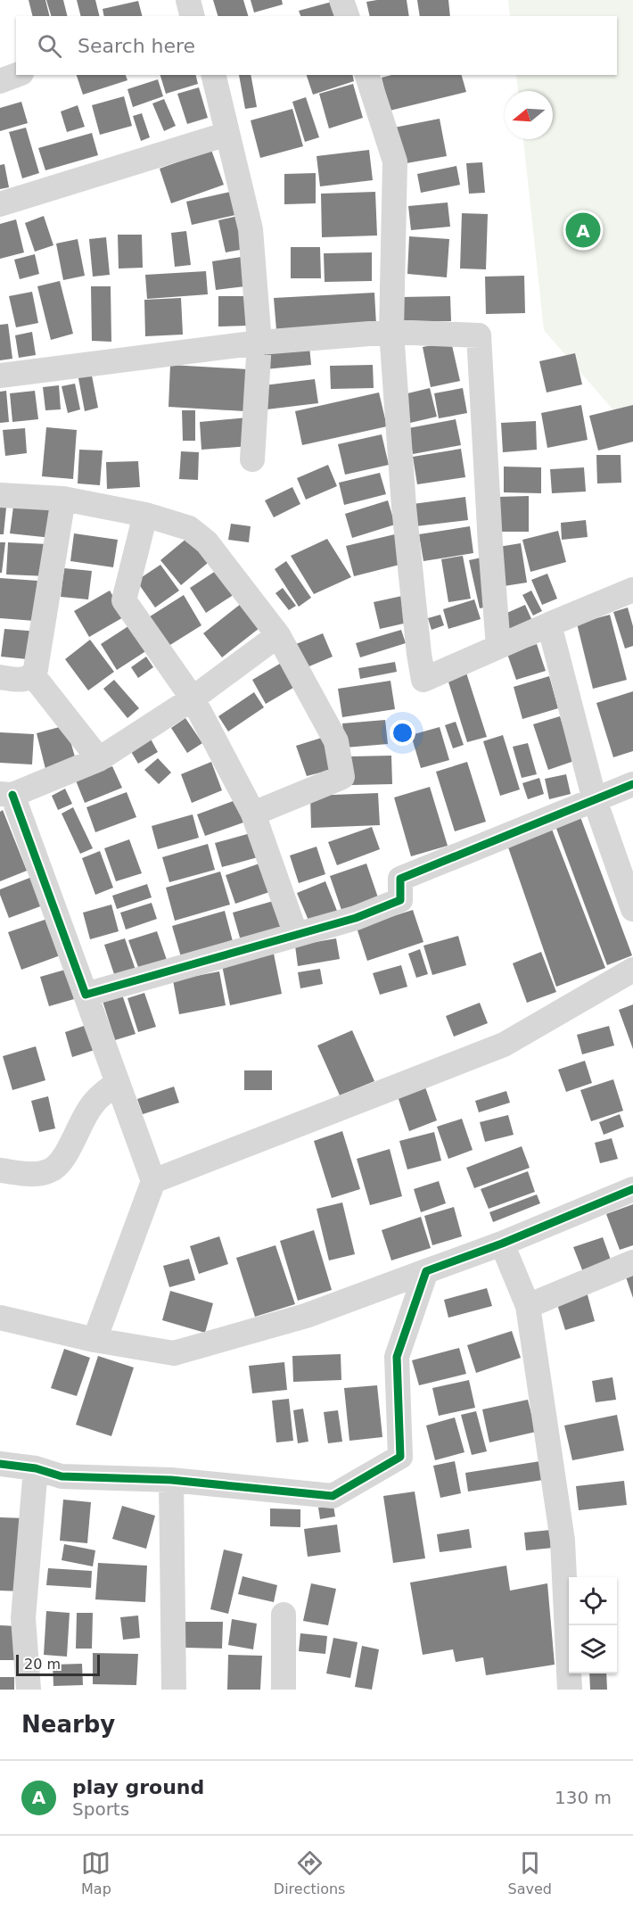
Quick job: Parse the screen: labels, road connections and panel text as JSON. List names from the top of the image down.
{
  "scale_bar": "20 m",
  "north": "left",
  "page": {
    "search": "Search here",
    "pins": "A",
    "scale": "20 m",
    "heading": "Nearby",
    "list": [
      {
        "mark": "A",
        "name": "play ground",
        "note": "Sports",
        "value": "130 m"
      }
    ],
    "nav": ["Map", "Directions", "Saved"]
  }
}
